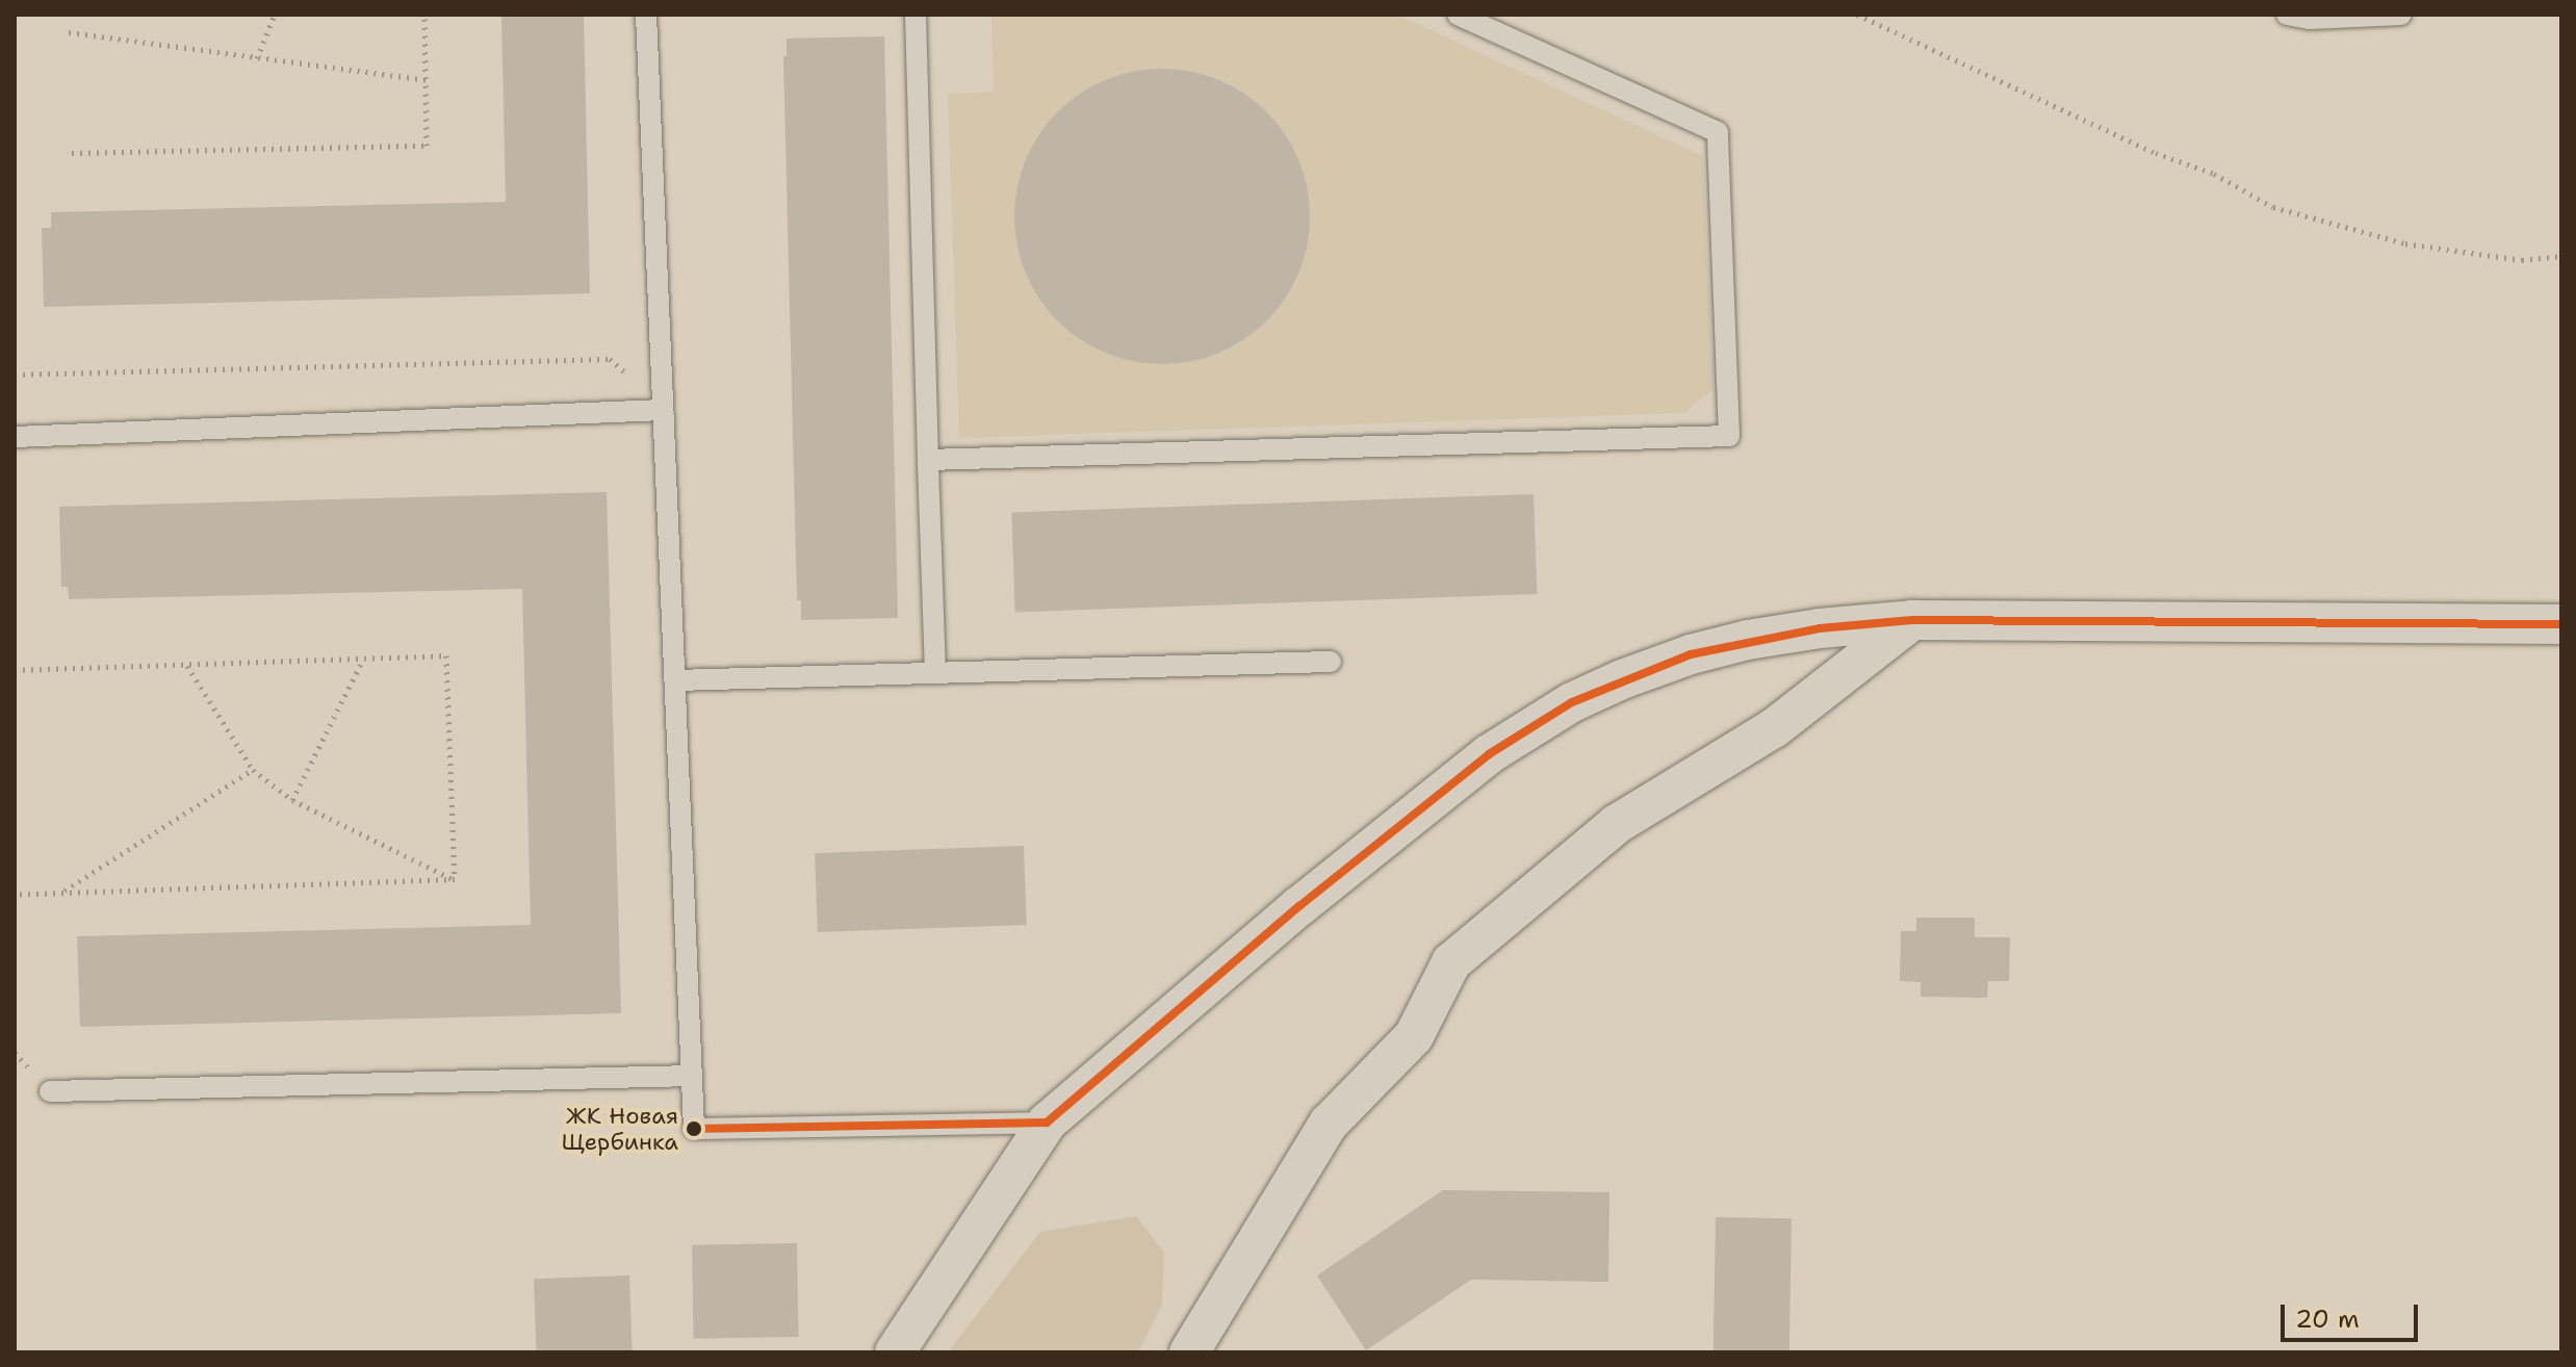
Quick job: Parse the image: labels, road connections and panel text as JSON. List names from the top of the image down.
{
  "places": ["ЖК Новая Щербинка"],
  "scale_bar": "20 m"
}
